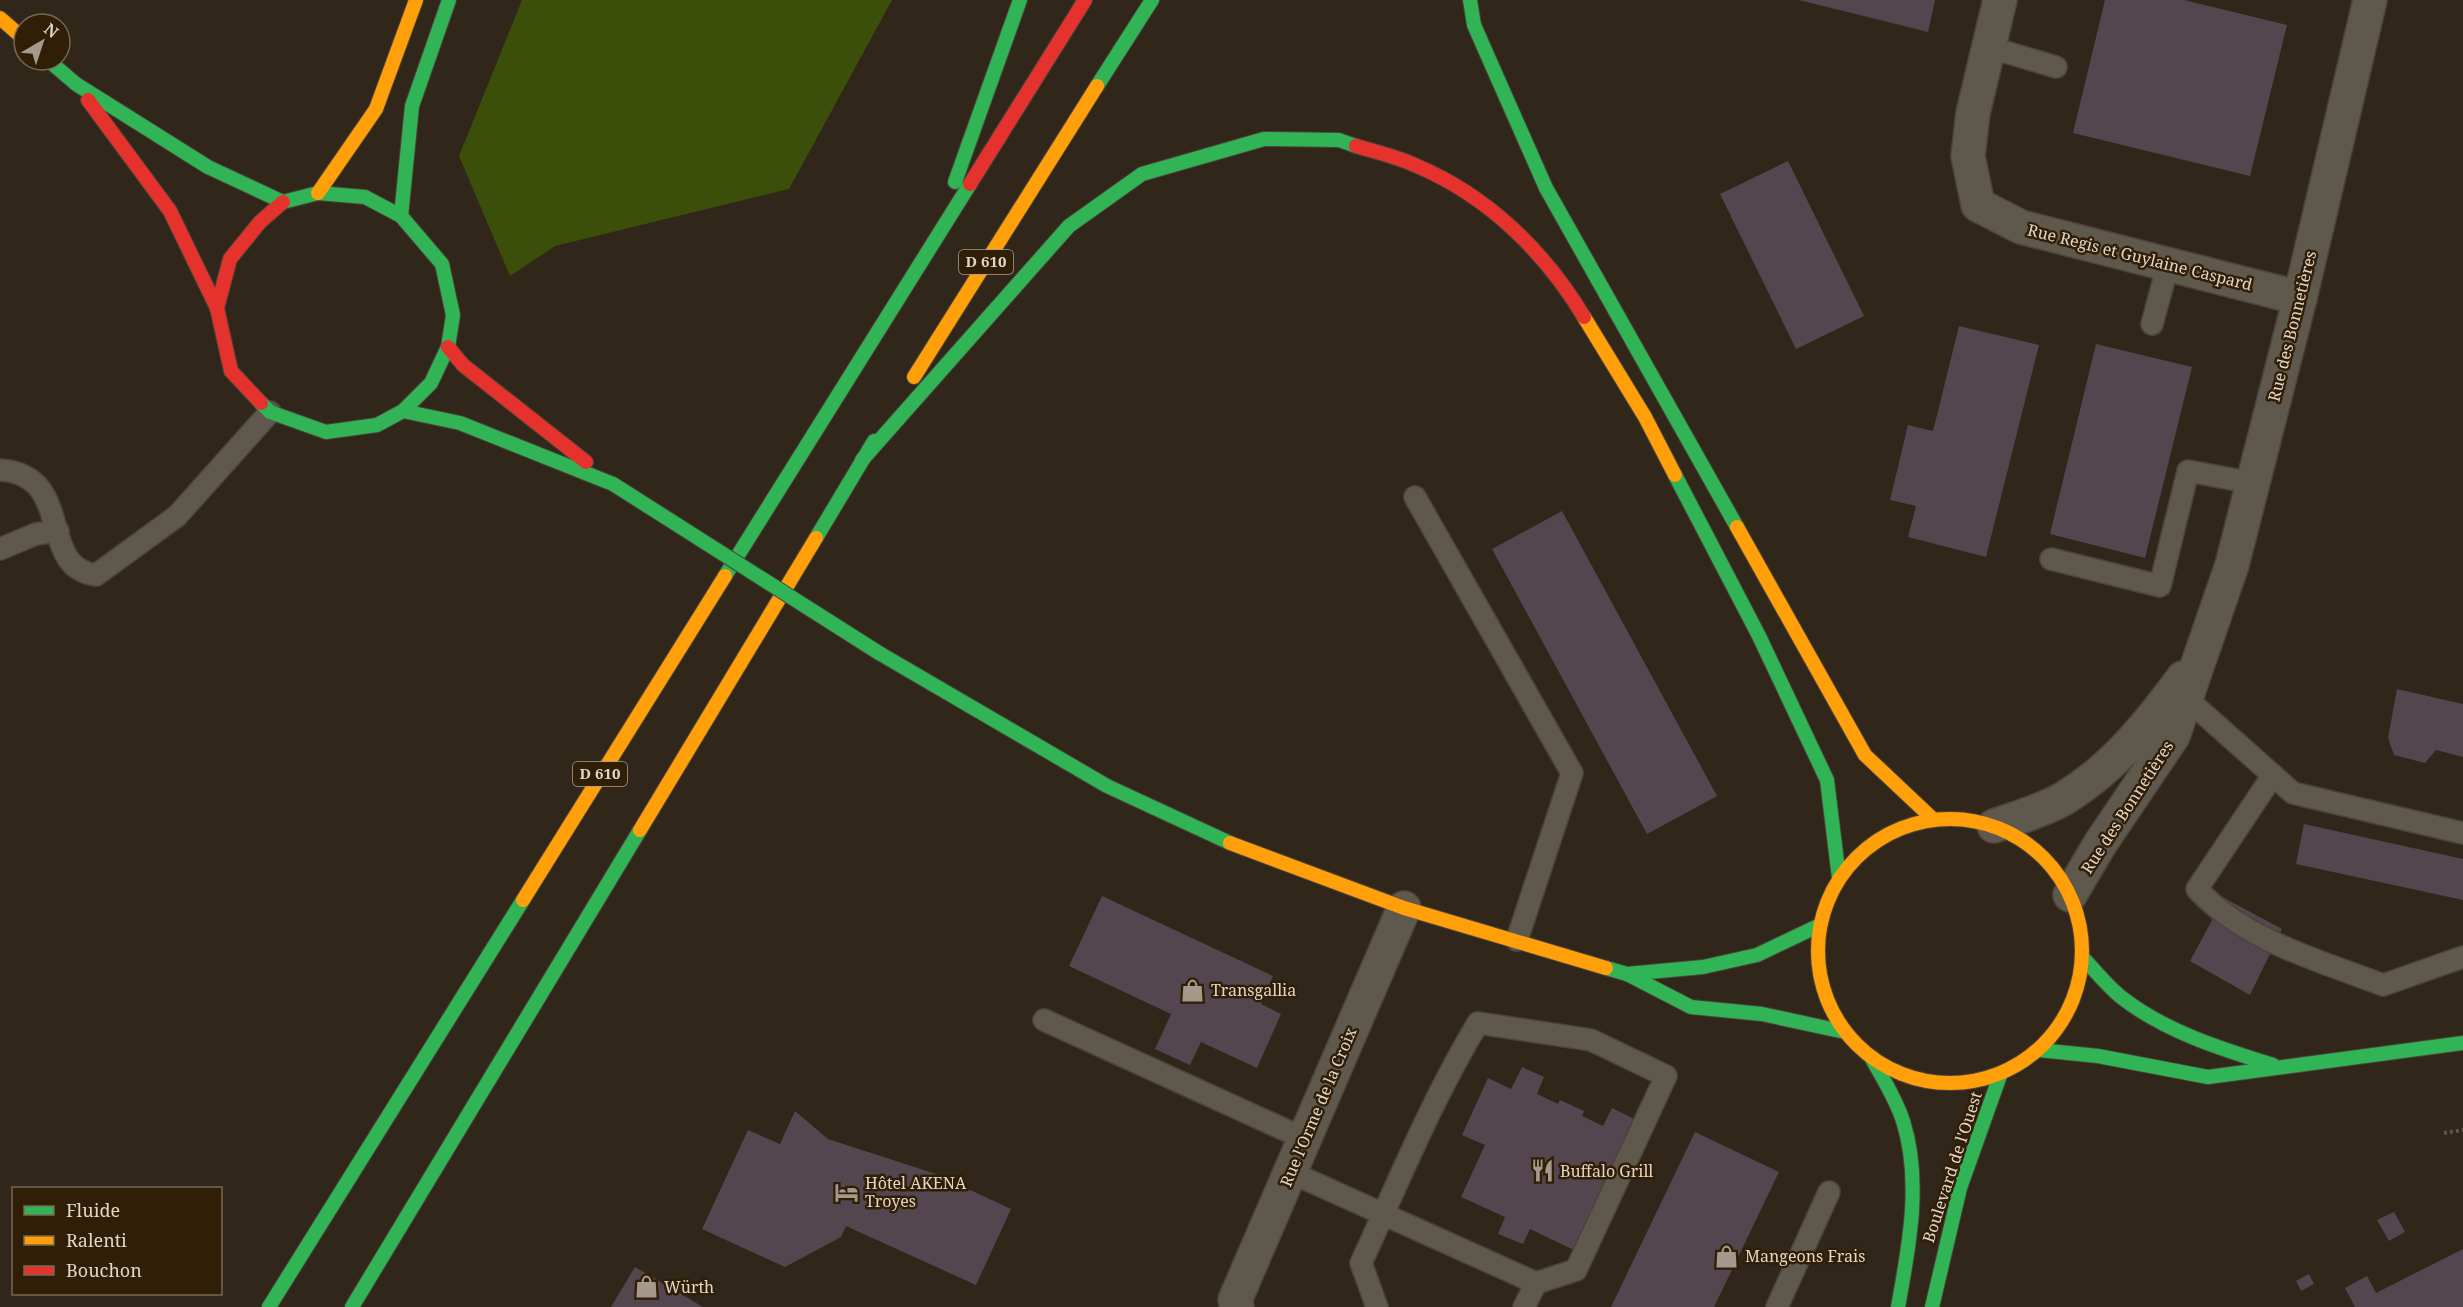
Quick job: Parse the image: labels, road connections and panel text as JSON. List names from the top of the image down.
{
  "streets": {
    "main road": ["D 610", "Boulevard de l'Ouest"],
    "street": ["Rue Regis et Guylaine Caspard", "Rue des Bonnetières", "Rue l'Orme de la Croix"]
  },
  "crossings": [
    ["Rue Regis et Guylaine Caspard", "Rue des Bonnetières"]
  ],
  "places": {
    "shop": ["Transgallia", "Mangeons Frais", "Würth"],
    "restaurant": ["Buffalo Grill"],
    "hotel": ["Hôtel AKENA Troyes"]
  },
  "legend": ["Fluide", "Ralenti", "Bouchon"],
  "north": "top right"
}
